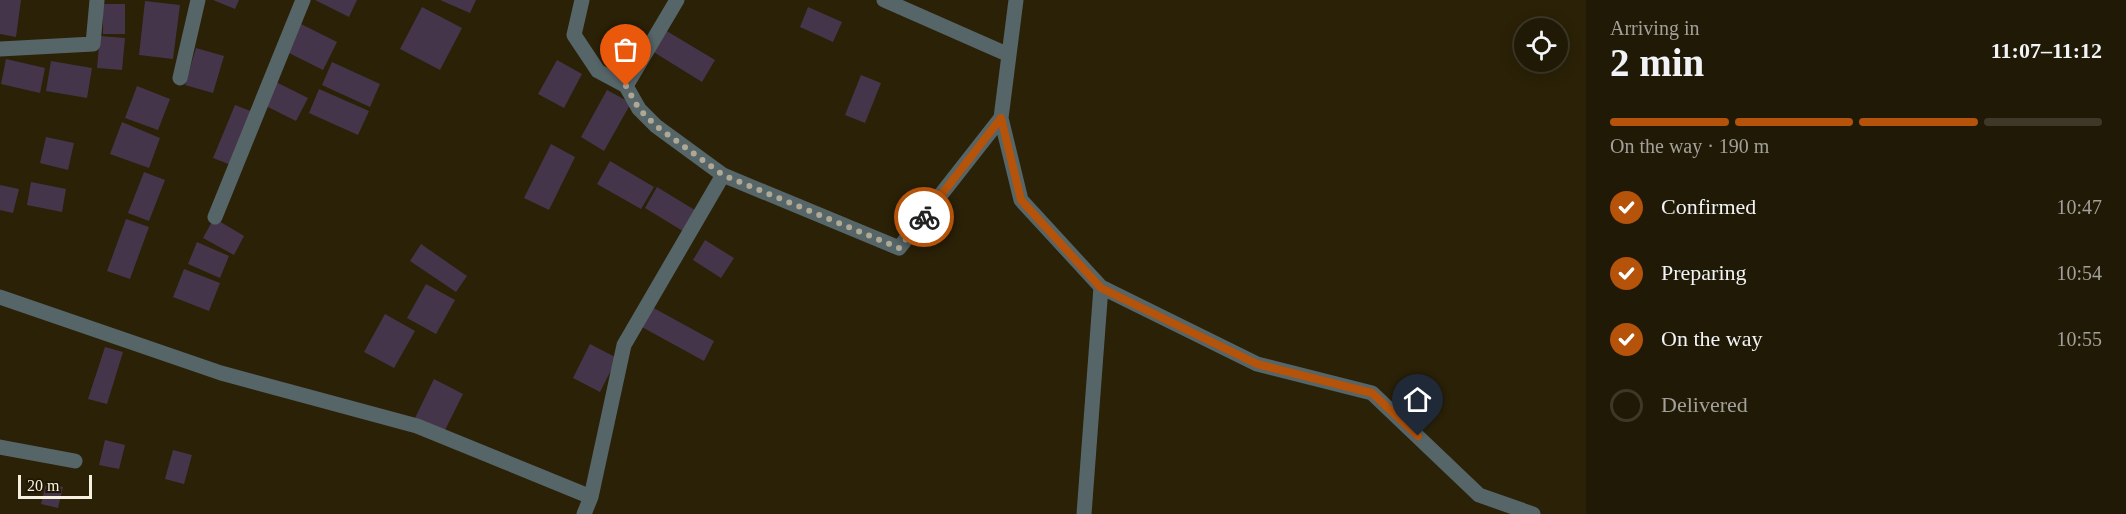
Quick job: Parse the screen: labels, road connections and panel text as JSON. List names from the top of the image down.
{
  "scale_bar": "20 m",
  "page": {
    "heading": ["2 min", "Arriving in", "11:07–11:12"],
    "bar": "On the way · 190 m",
    "list": [
      ["Confirmed", "10:47"],
      ["Preparing", "10:54"],
      ["On the way", "10:55"],
      "Delivered"
    ],
    "scale": "20 m"
  }
}
